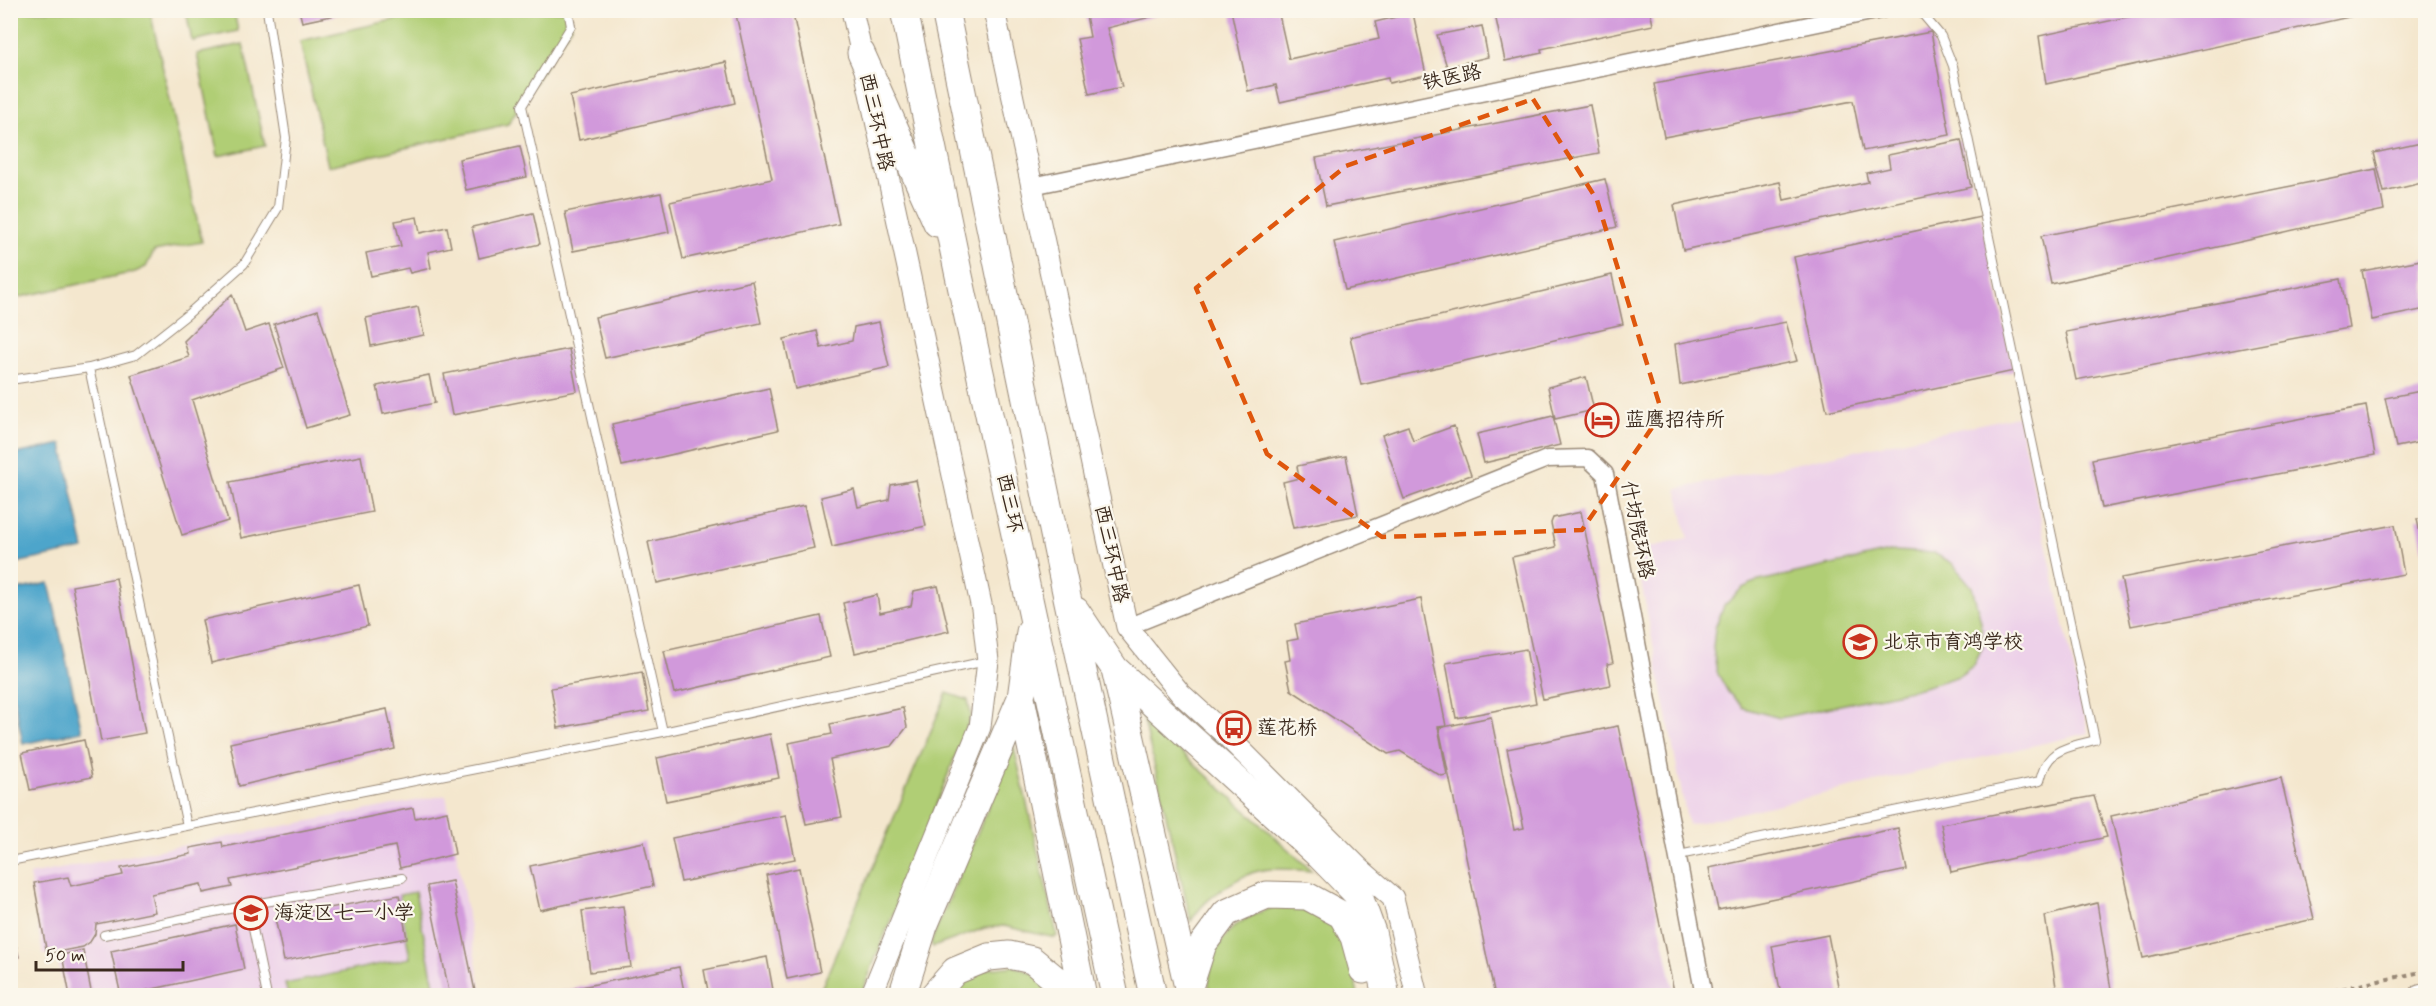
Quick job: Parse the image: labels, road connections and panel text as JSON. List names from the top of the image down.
{
  "streets": {
    "highway": ["西三环"],
    "street": ["铁医路", "西三环中路", "什坊院环路"]
  },
  "crossings": [
    ["铁医路", "西三环中路"],
    ["西三环中路", "什坊院环路"]
  ],
  "places": {
    "hotel": ["蓝鹰招待所"],
    "school or university": ["北京市育鸿学校", "海淀区七一小学"],
    "bus stop": ["莲花桥"]
  },
  "scale_bar": "50 m"
}
